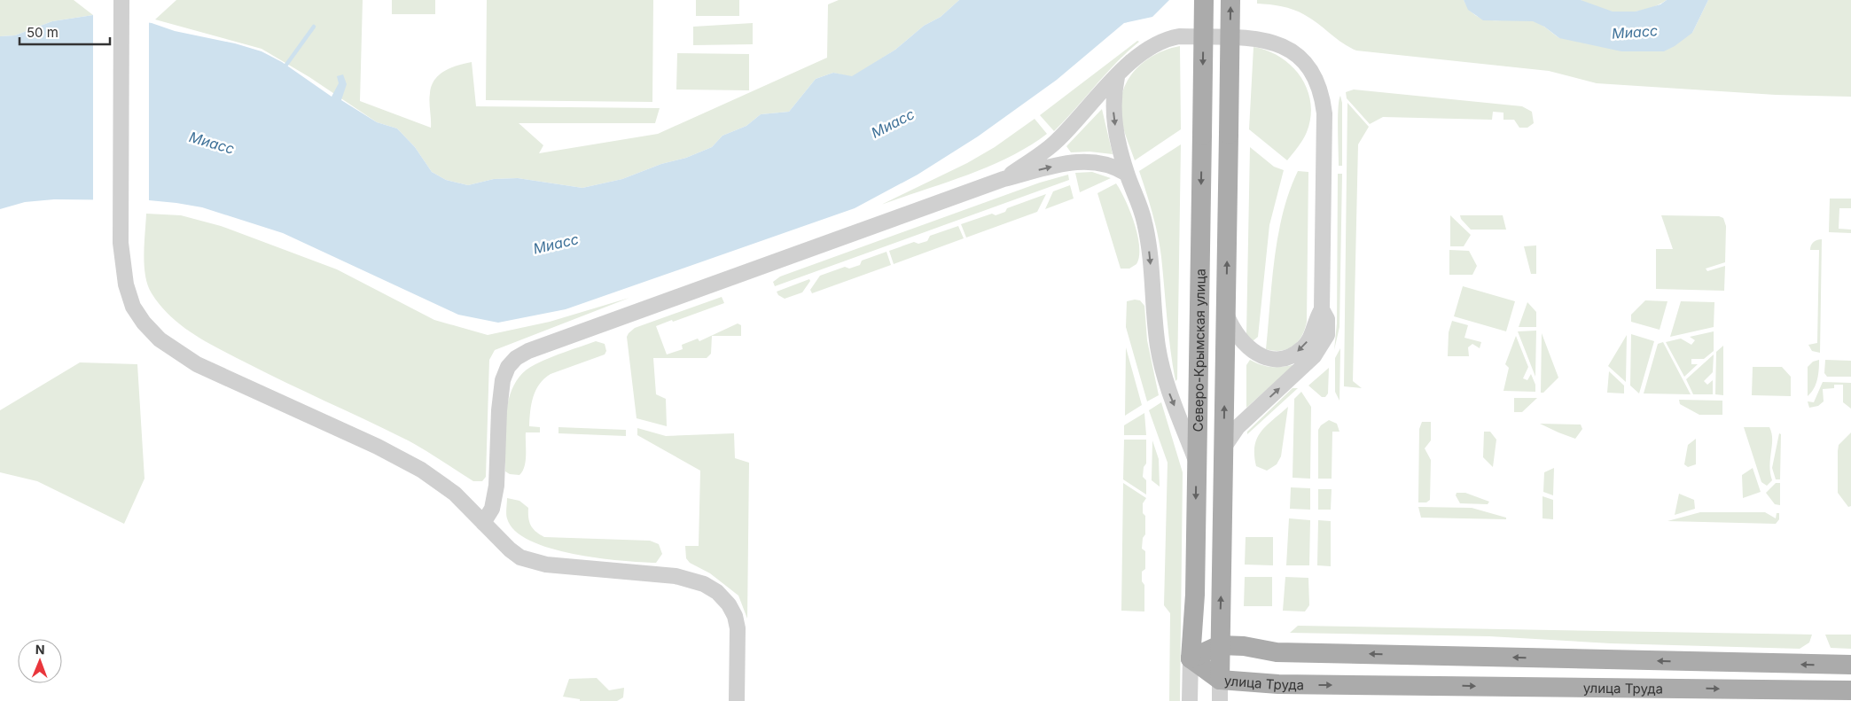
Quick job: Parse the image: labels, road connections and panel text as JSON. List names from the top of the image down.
{
  "streets": {
    "main road": ["Северо-Крымская улица", "улица Труда"]
  },
  "crossings": [
    ["Северо-Крымская улица", "улица Труда"]
  ],
  "water": ["Миасс"],
  "scale_bar": "50 m",
  "north": "top"
}
